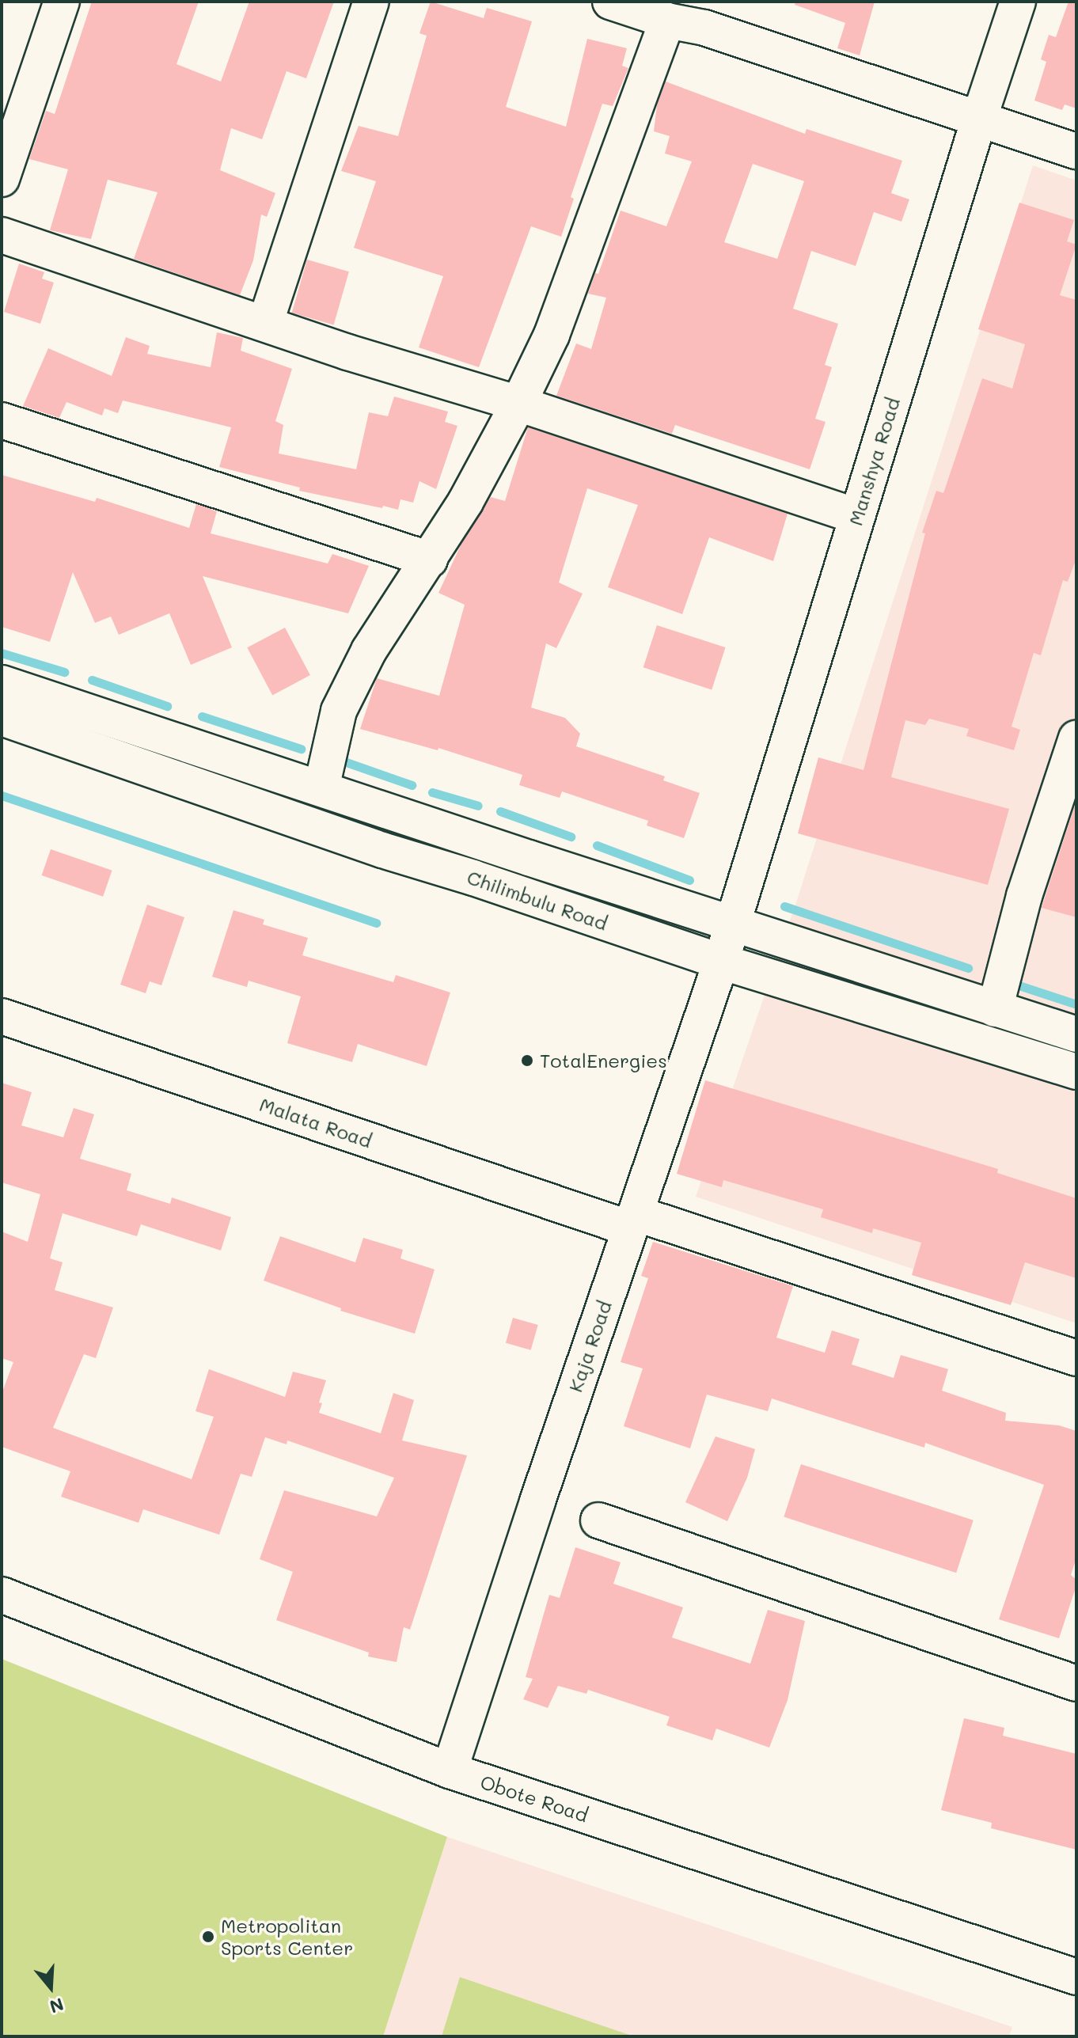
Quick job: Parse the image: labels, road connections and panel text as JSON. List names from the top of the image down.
{
  "streets": {
    "street": [
      "Manshya Road",
      "Chilimbulu Road",
      "Malata Road",
      "Kaja Road",
      "Obote Road"
    ]
  },
  "crossings": [
    ["Manshya Road", "Chilimbulu Road"],
    ["Manshya Road", "Kaja Road"],
    ["Chilimbulu Road", "Kaja Road"],
    ["Malata Road", "Kaja Road"],
    ["Kaja Road", "Obote Road"]
  ],
  "places": ["TotalEnergies", "Metropolitan Sports Center"],
  "north": "bottom"
}
